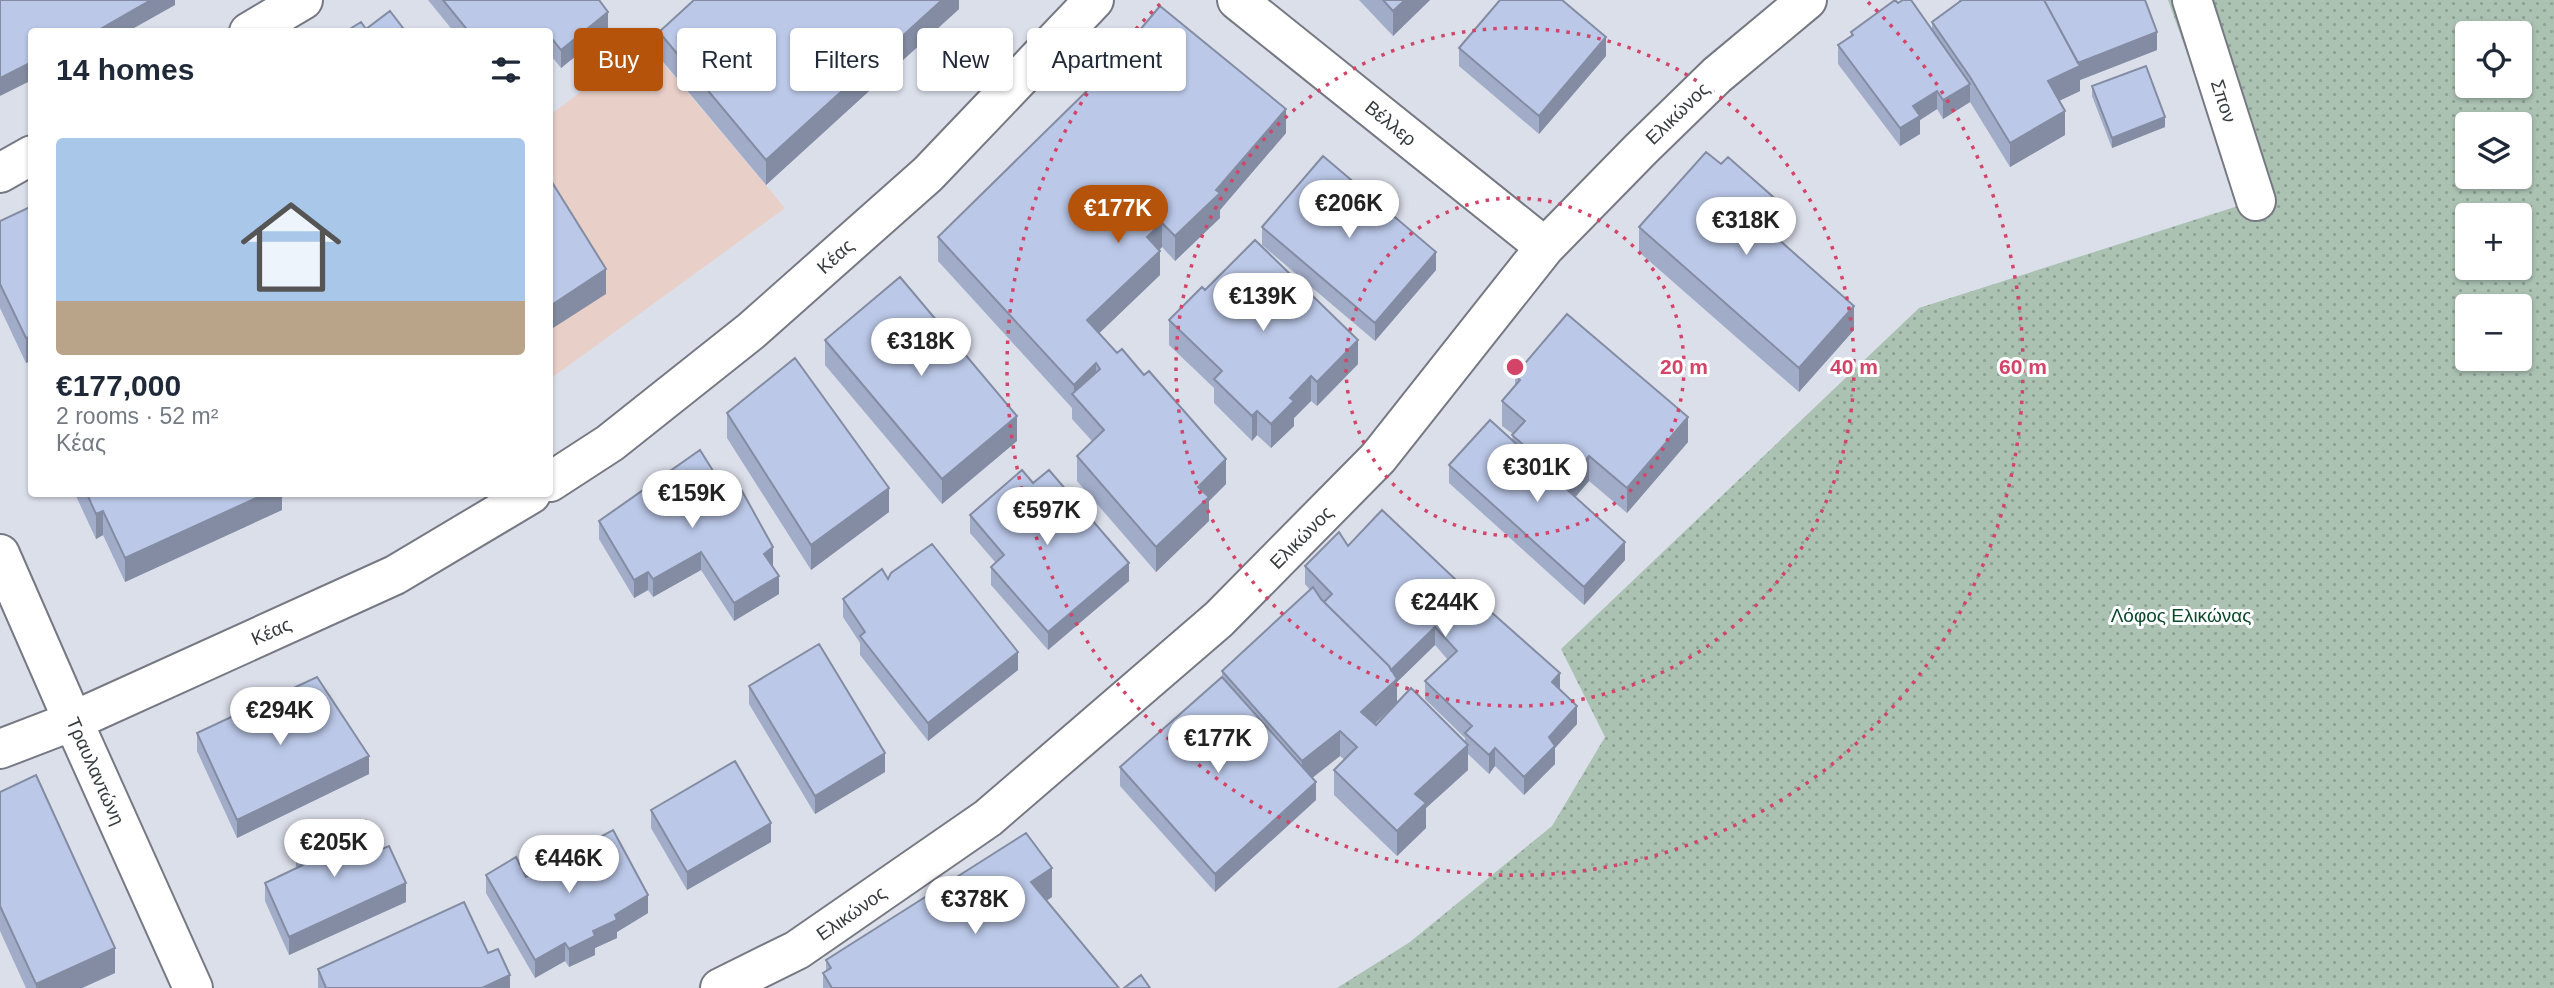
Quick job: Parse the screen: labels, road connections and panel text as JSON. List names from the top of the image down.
{
  "streets": {
    "street": [
      "Σπον",
      "Ελικώνος",
      "Βέλλερ",
      "Κέας",
      "Τραυλαντώνη"
    ]
  },
  "crossings": [
    ["Ελικώνος", "Βέλλερ"],
    ["Κέας", "Τραυλαντώνη"]
  ],
  "parks": ["Λόφος Ελικώνας"],
  "page": {
    "map_buttons": ["+", "−"],
    "chip": [
      "Buy",
      "Rent",
      "Filters",
      "New",
      "Apartment"
    ],
    "heading": "14 homes",
    "list": [
      {
        "name": "€177,000",
        "note": "2 rooms · 52 m² · Κέας"
      }
    ],
    "price": [
      "€206K",
      "€177K",
      "€318K",
      "€139K",
      "€318K",
      "€301K",
      "€159K",
      "€597K",
      "€244K",
      "€294K",
      "€177K",
      "€205K",
      "€446K",
      "€378K"
    ]
  },
  "rings": ["20 m", "40 m", "60 m"]
}
